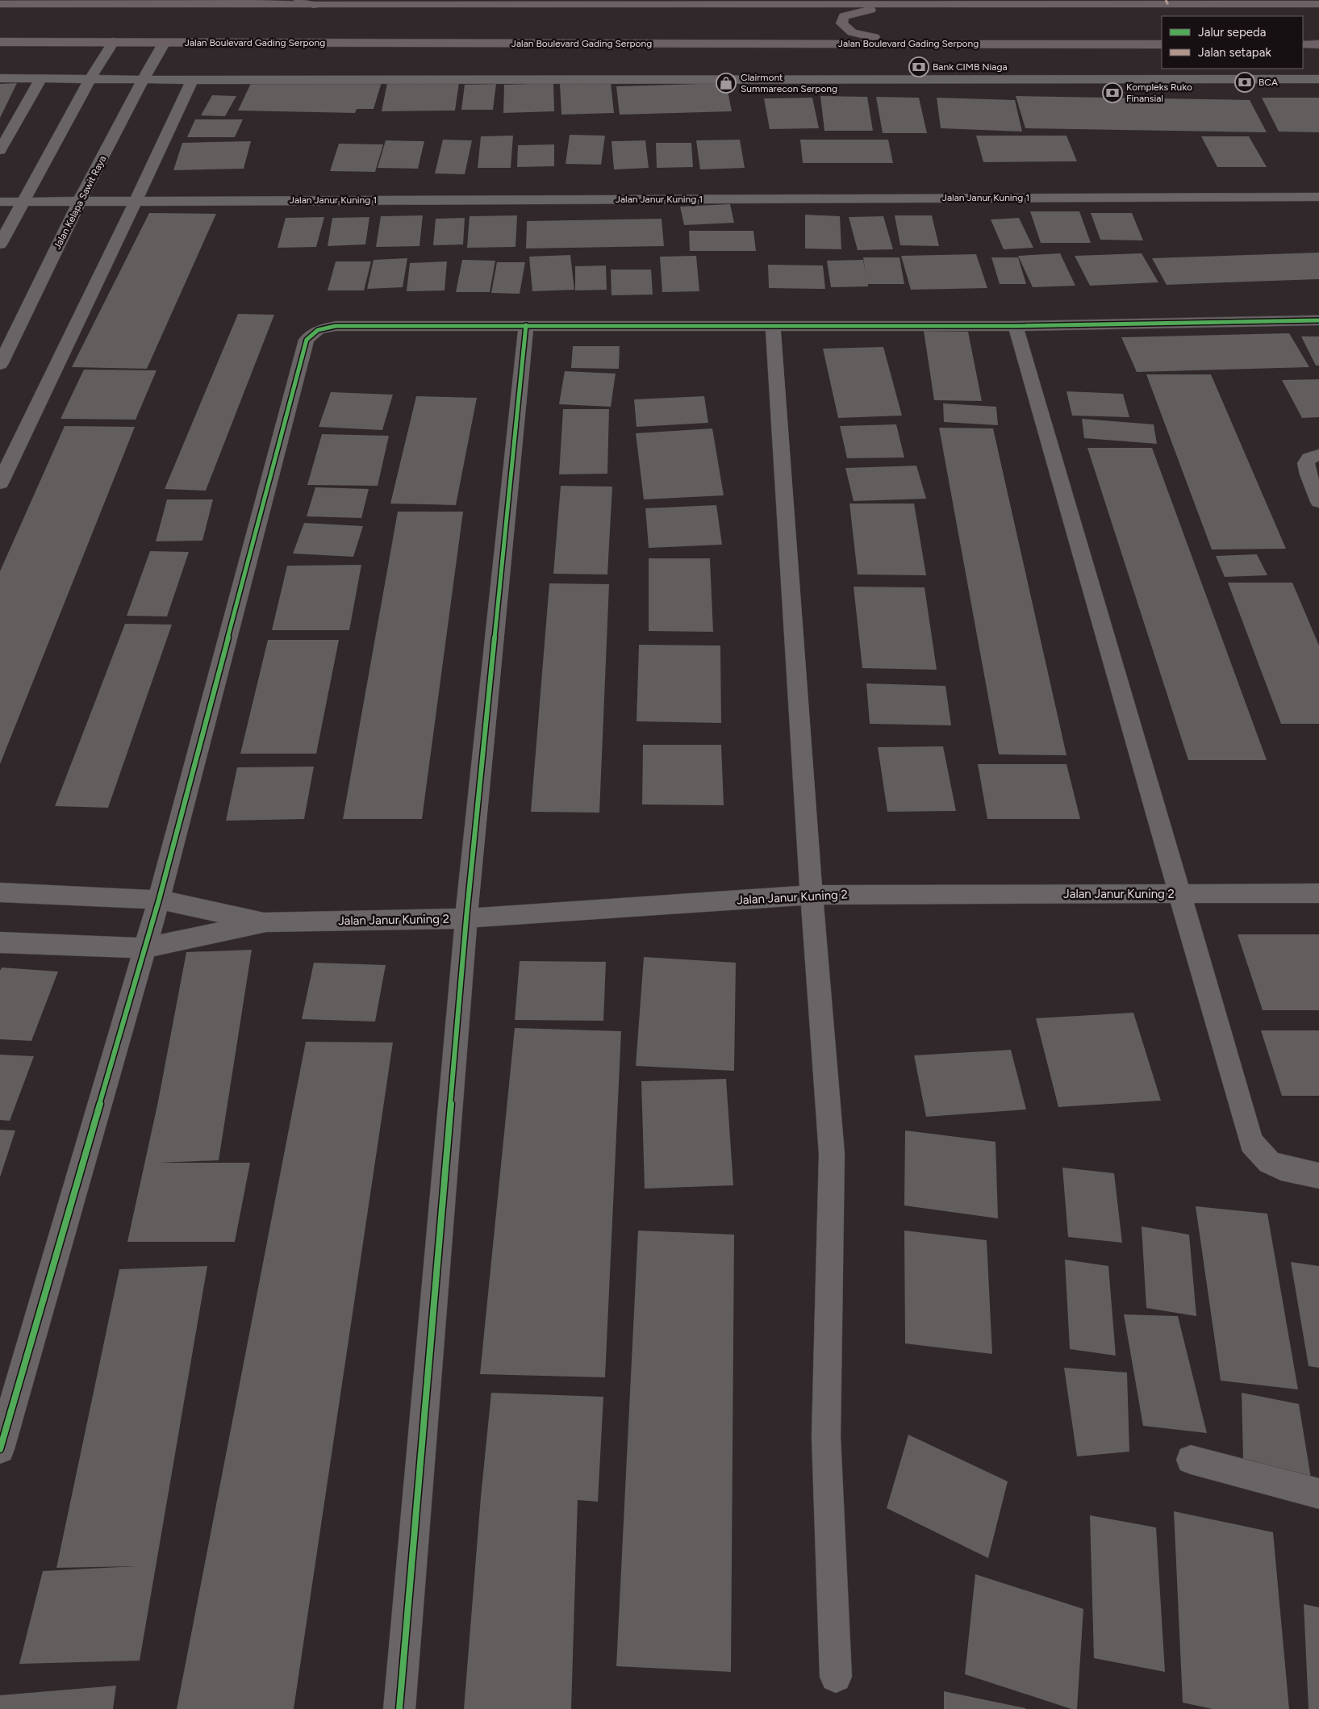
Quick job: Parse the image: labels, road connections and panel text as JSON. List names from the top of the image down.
{
  "streets": {
    "main road": ["Jalan Boulevard Gading Serpong"],
    "street": ["Jalan Janur Kuning 1", "Jalan Kelapa Sawit Raya", "Jalan Janur Kuning 2"]
  },
  "crossings": [
    ["Jalan Boulevard Gading Serpong", "Jalan Kelapa Sawit Raya"],
    ["Jalan Janur Kuning 1", "Jalan Kelapa Sawit Raya"]
  ],
  "places": {
    "bank": ["Bank CIMB Niaga", "BCA", "Kompleks Ruko Finansial"],
    "shop": ["Clairmont Summarecon Serpong"]
  },
  "legend": ["Jalur sepeda", "Jalan setapak"]
}
